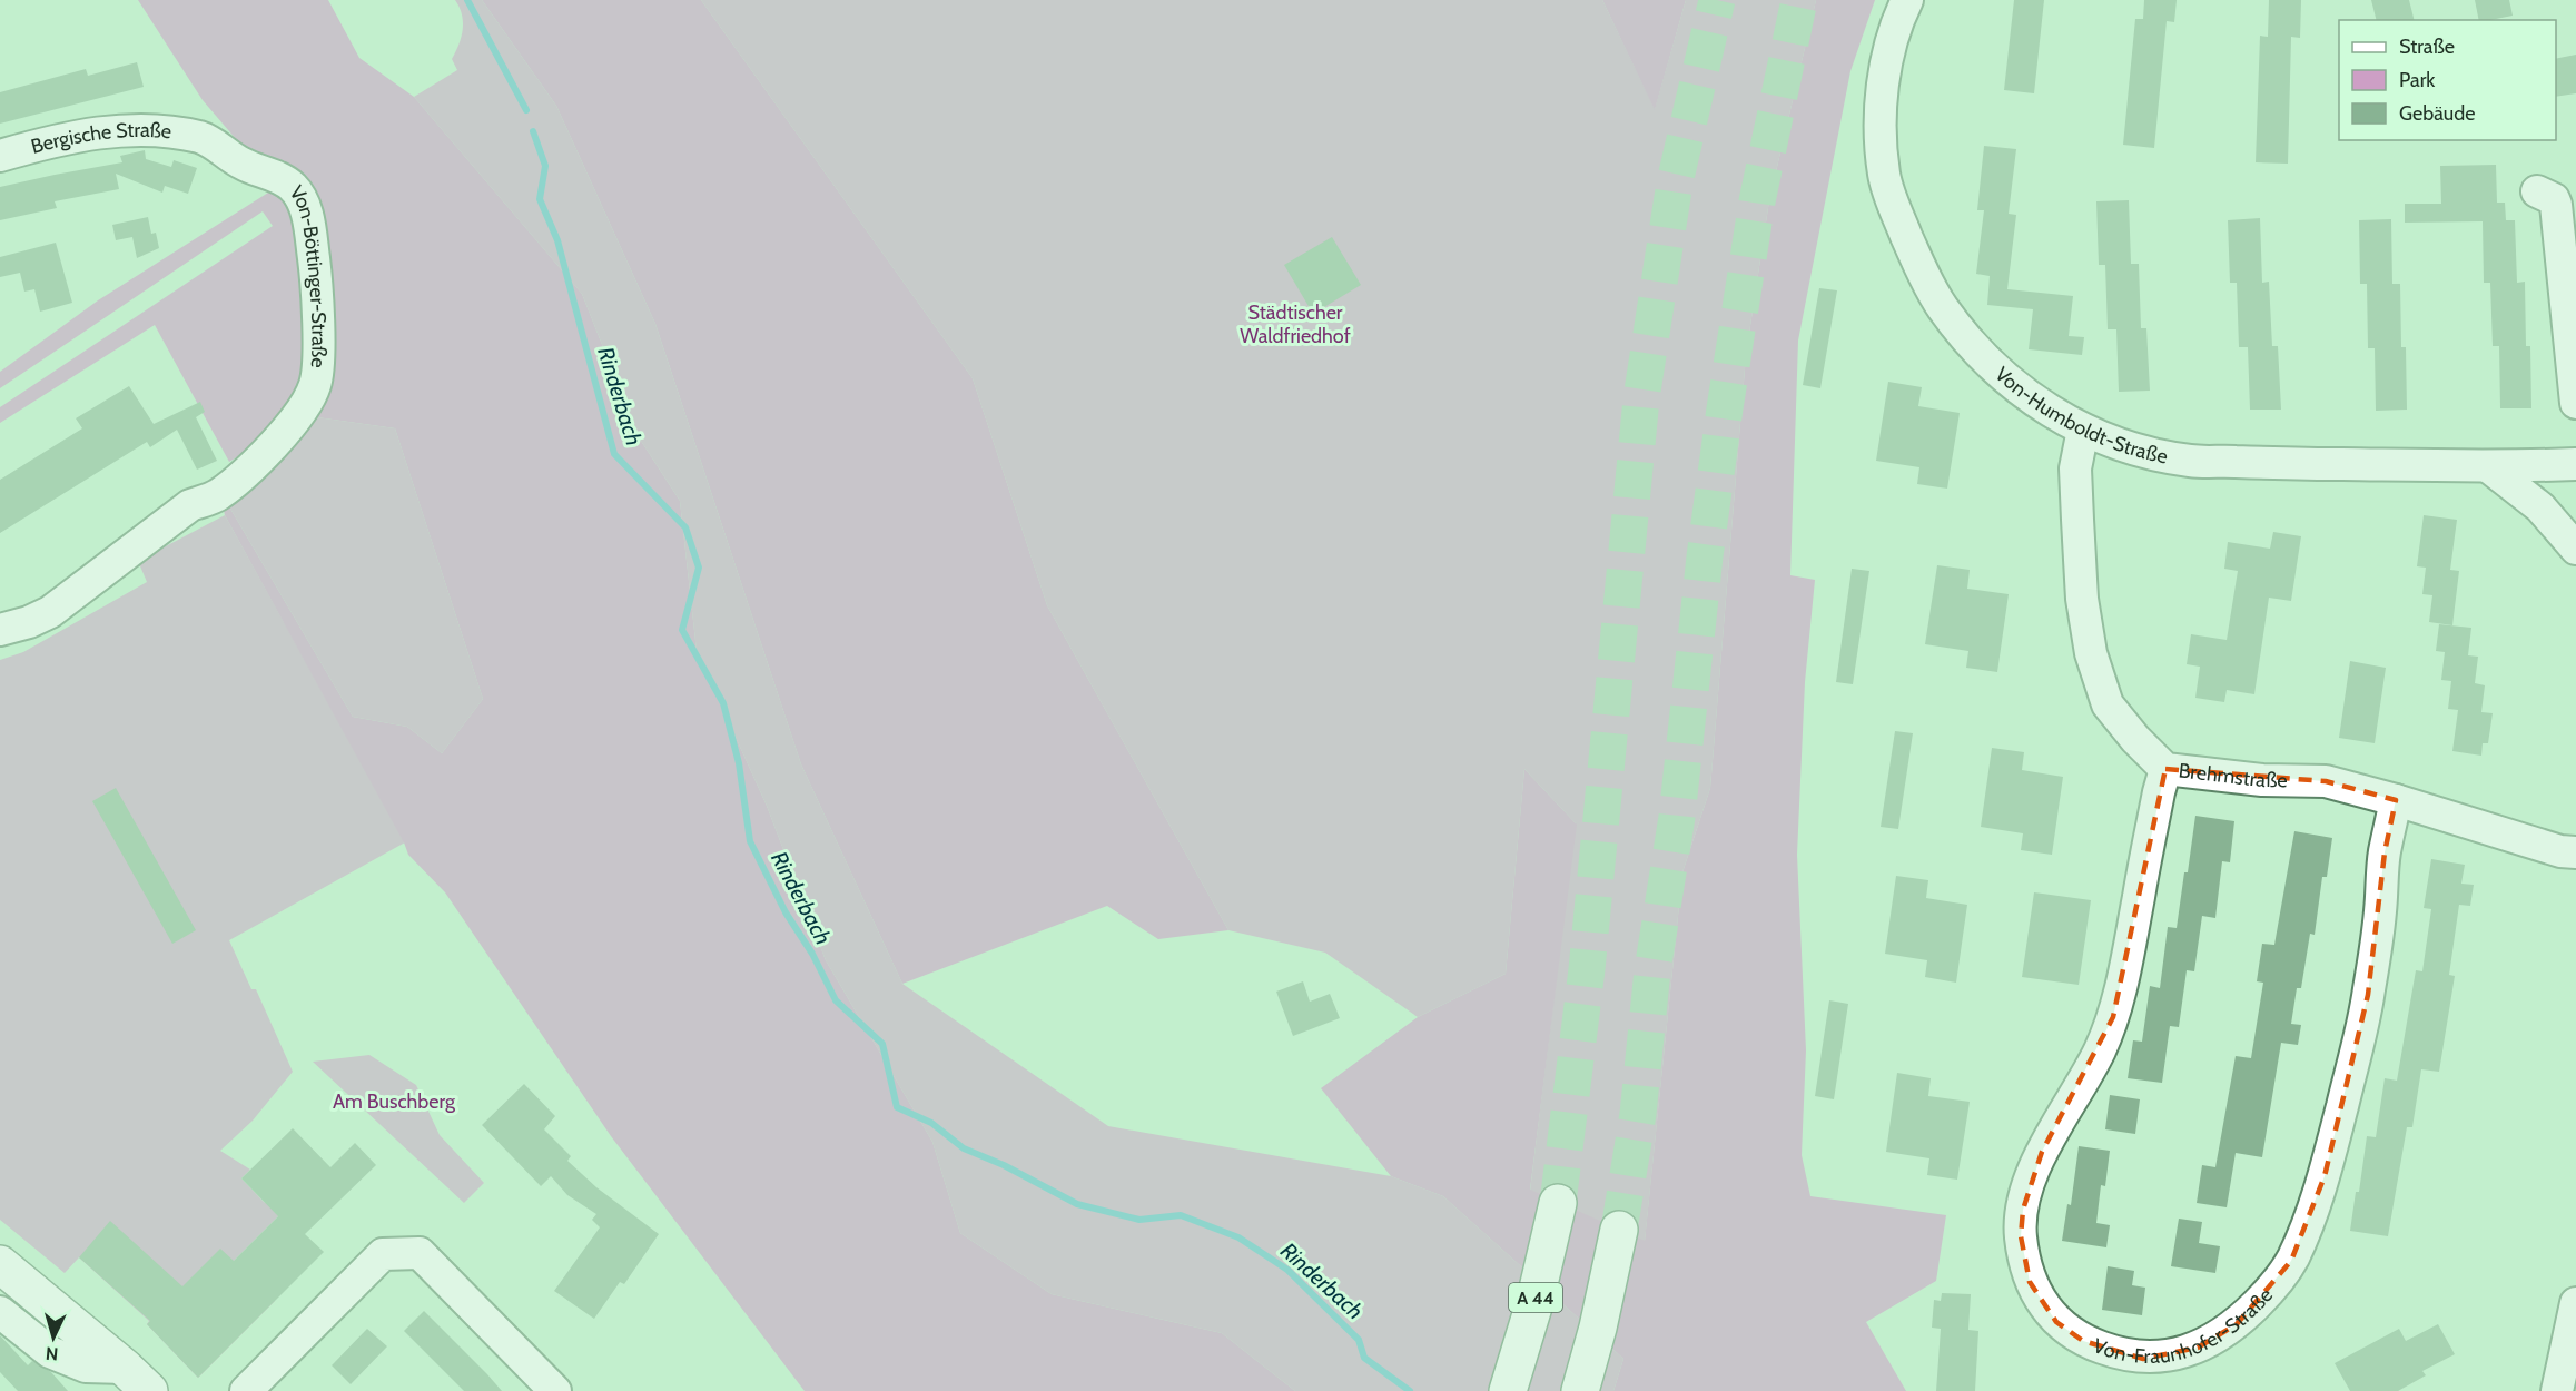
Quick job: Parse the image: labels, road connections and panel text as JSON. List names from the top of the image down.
{
  "streets": {
    "main road": ["A 44"],
    "street": [
      "Bergische Straße",
      "Von-Böttinger-Straße",
      "Von-Humboldt-Straße",
      "Brehmstraße",
      "Von-Fraunhofer-Straße"
    ]
  },
  "crossings": [
    ["Bergische Straße", "Von-Böttinger-Straße"],
    ["Von-Humboldt-Straße", "Brehmstraße"],
    ["Brehmstraße", "Von-Fraunhofer-Straße"]
  ],
  "water": ["Rinderbach"],
  "parks": ["Städtischer Waldfriedhof", "Am Buschberg"],
  "legend": ["Straße", "Park", "Gebäude"],
  "north": "bottom"
}
